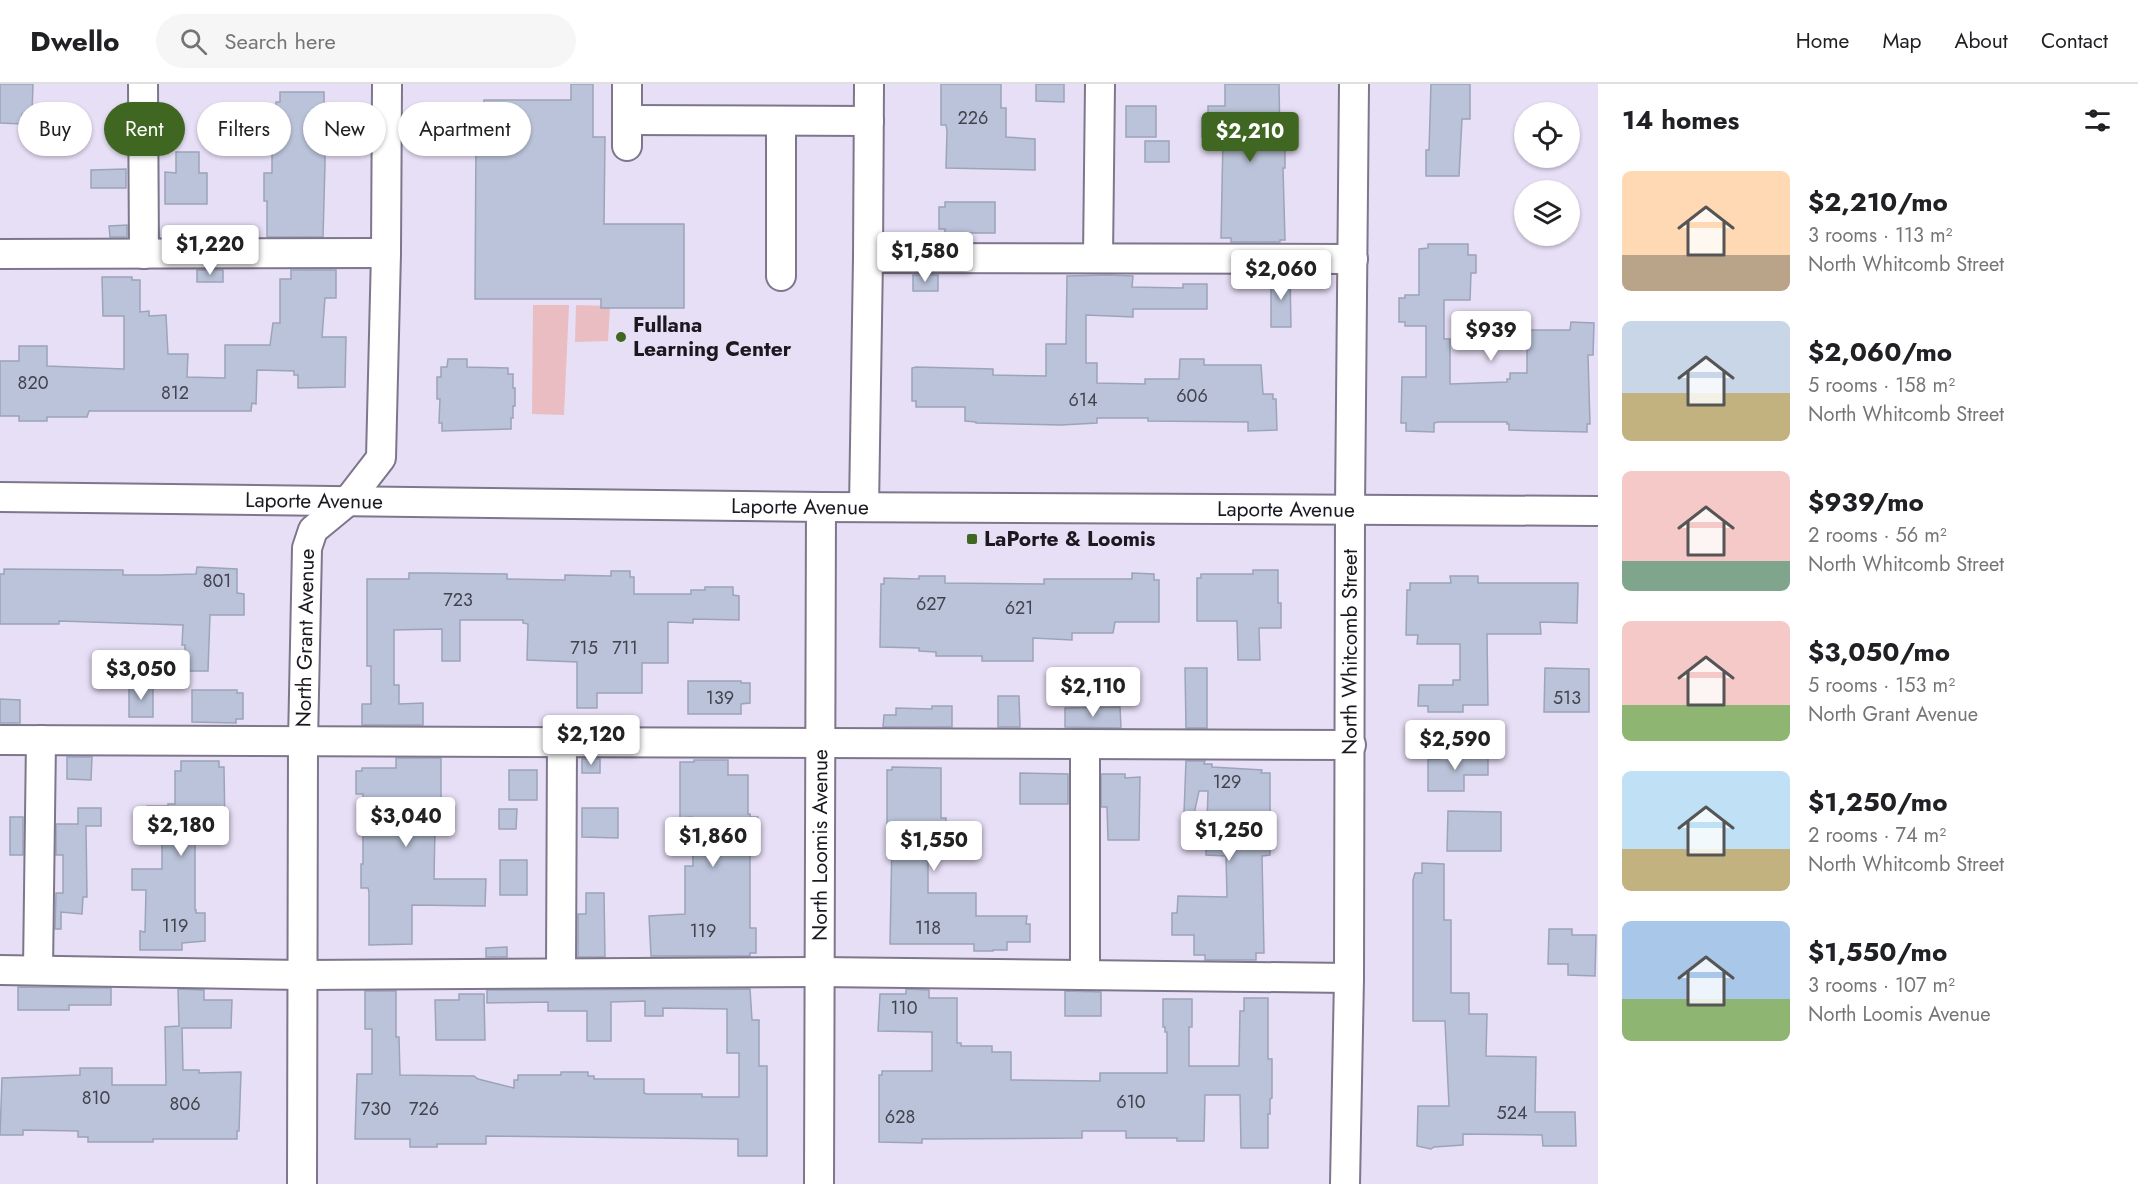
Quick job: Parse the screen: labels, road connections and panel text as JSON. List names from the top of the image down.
{
  "streets": {
    "street": [
      "Laporte Avenue",
      "North Grant Avenue",
      "North Whitcomb Street",
      "North Loomis Avenue"
    ]
  },
  "crossings": [
    ["Laporte Avenue", "North Grant Avenue"],
    ["Laporte Avenue", "North Whitcomb Street"],
    ["Laporte Avenue", "North Loomis Avenue"]
  ],
  "places": {
    "other": ["Fullana Learning Center"],
    "transit": ["LaPorte & Loomis"]
  },
  "house_numbers": [
    "226",
    "820",
    "812",
    "606",
    "614",
    "801",
    "723",
    "627",
    "621",
    "715",
    "711",
    "139",
    "513",
    "129",
    "119",
    "118",
    "119",
    "110",
    "810",
    "610",
    "806",
    "730",
    "726",
    "524",
    "628"
  ],
  "page": {
    "header": "Dwello",
    "search": "Search here",
    "nav": [
      "Home",
      "Map",
      "About",
      "Contact"
    ],
    "heading": "14 homes",
    "chip": [
      "Buy",
      "Rent",
      "Filters",
      "New",
      "Apartment"
    ],
    "price": [
      "$2,210",
      "$1,220",
      "$1,580",
      "$2,060",
      "$939",
      "$3,050",
      "$2,110",
      "$2,120",
      "$2,590",
      "$3,040",
      "$2,180",
      "$1,250",
      "$1,860",
      "$1,550"
    ],
    "list": [
      {
        "name": "$2,210/mo",
        "note": "3 rooms · 113 m² · North Whitcomb Street"
      },
      {
        "name": "$2,060/mo",
        "note": "5 rooms · 158 m² · North Whitcomb Street"
      },
      {
        "name": "$939/mo",
        "note": "2 rooms · 56 m² · North Whitcomb Street"
      },
      {
        "name": "$3,050/mo",
        "note": "5 rooms · 153 m² · North Grant Avenue"
      },
      {
        "name": "$1,250/mo",
        "note": "2 rooms · 74 m² · North Whitcomb Street"
      },
      {
        "name": "$1,550/mo",
        "note": "3 rooms · 107 m² · North Loomis Avenue"
      }
    ]
  }
}
